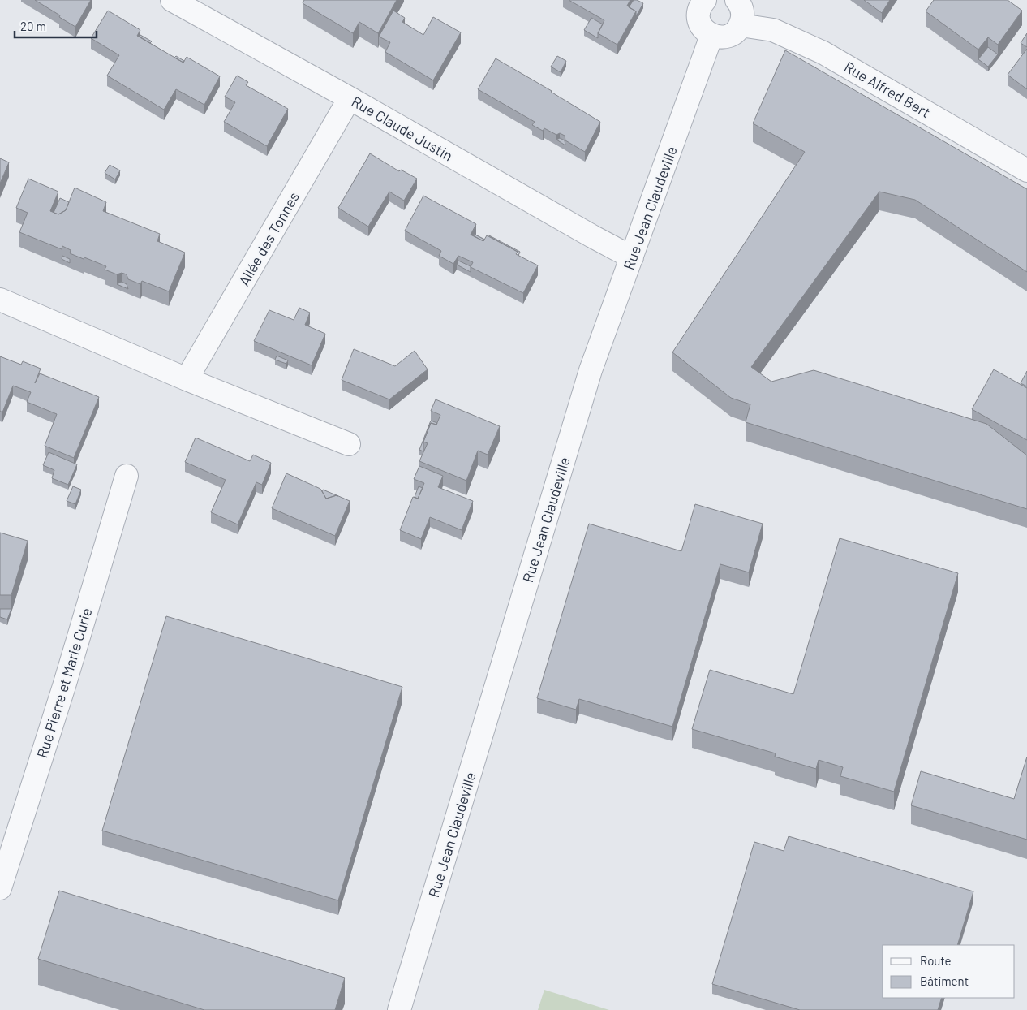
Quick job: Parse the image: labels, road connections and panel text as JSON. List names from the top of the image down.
{
  "streets": {
    "street": [
      "Rue Alfred Bert",
      "Rue Claude Justin",
      "Rue Jean Claudeville",
      "Allée des Tonnes",
      "Rue Pierre et Marie Curie"
    ]
  },
  "crossings": [
    ["Rue Claude Justin", "Rue Jean Claudeville"],
    ["Rue Claude Justin", "Allée des Tonnes"]
  ],
  "legend": ["Route", "Bâtiment"],
  "scale_bar": "20 m"
}
